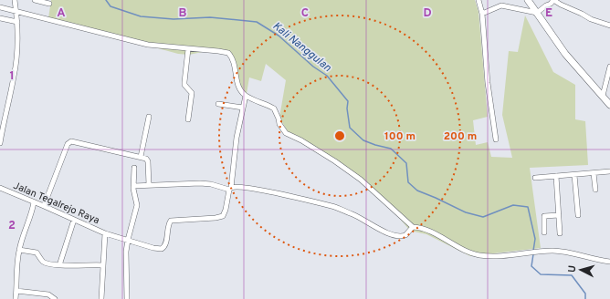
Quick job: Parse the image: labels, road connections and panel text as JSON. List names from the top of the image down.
{
  "streets": {
    "street": ["Jalan Tegalrejo Raya"]
  },
  "water": ["Kali Nanggulan"],
  "north": "left",
  "grid": {
    "columns": [
      "A",
      "B",
      "C",
      "D",
      "E"
    ],
    "rows": ["1", "2"]
  },
  "rings": ["100 m", "200 m"]
}
